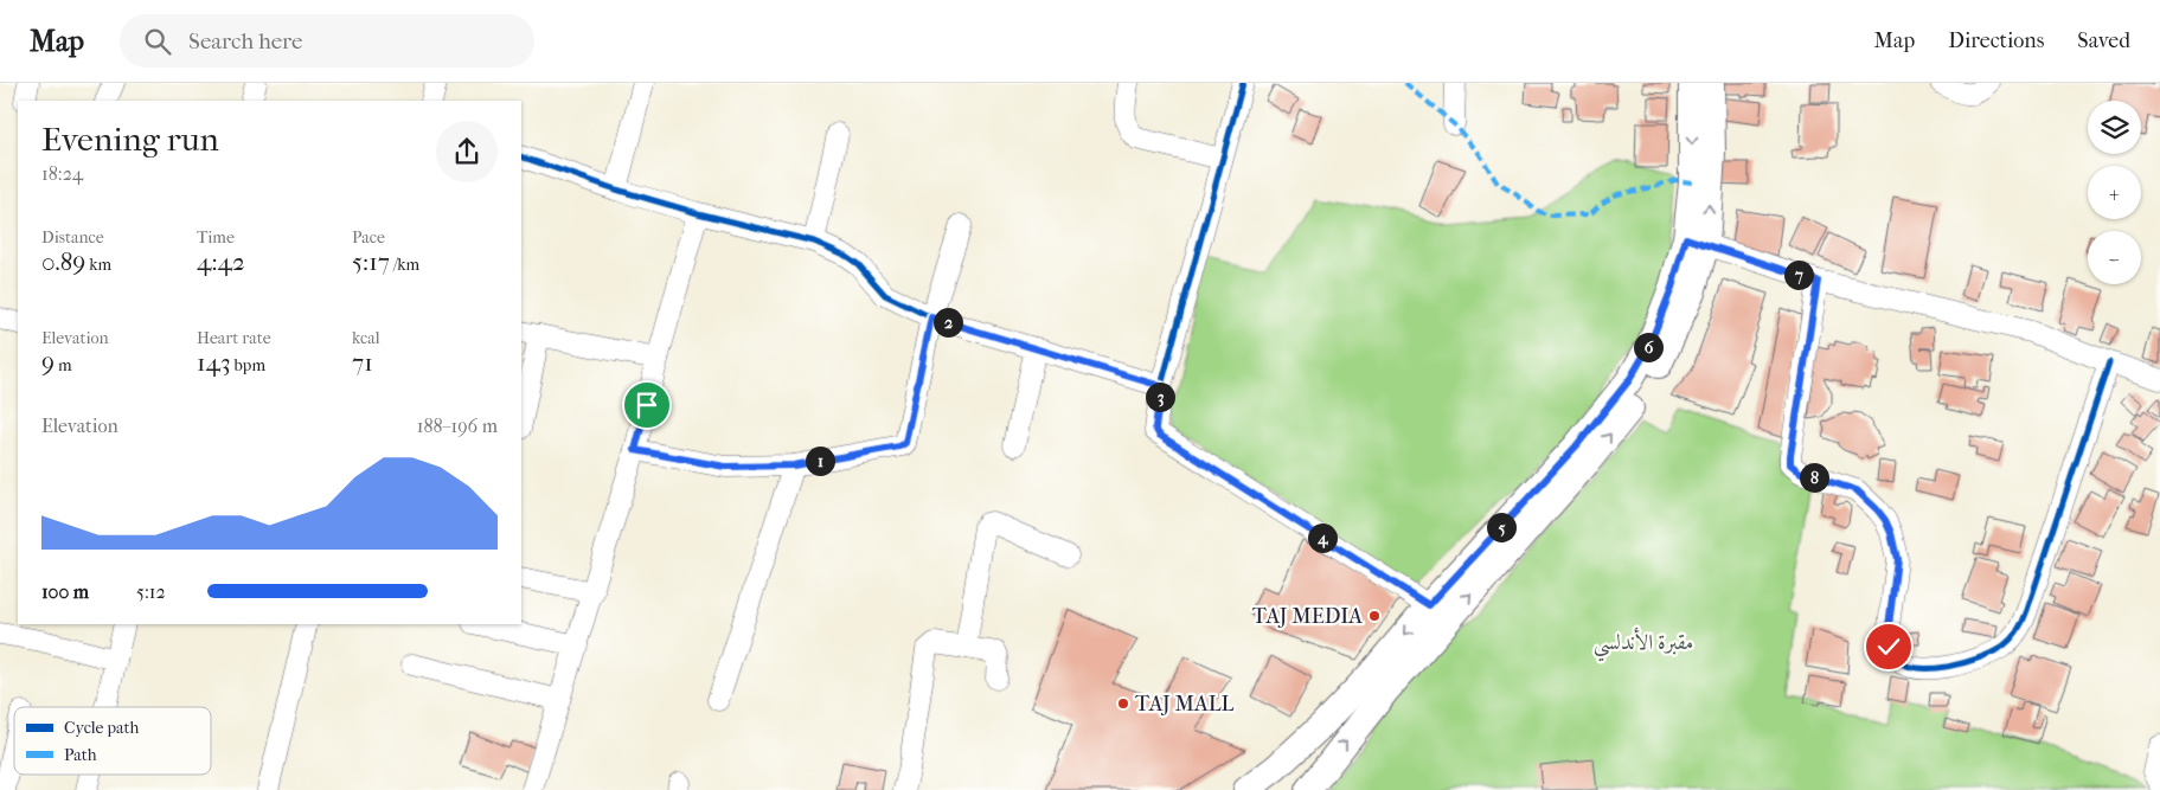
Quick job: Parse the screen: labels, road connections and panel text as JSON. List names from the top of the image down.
{
  "parks": ["مقبرة الأندلسي"],
  "places": ["TAJ MEDIA", "TAJ MALL"],
  "legend": ["Cycle path", "Path"],
  "page": {
    "header": "Map",
    "search": "Search here",
    "nav": ["Map", "Directions", "Saved"],
    "map_buttons": ["+", "−"],
    "heading": ["Evening run", "18:24"],
    "stats": [
      ["Distance", "0.89 km"],
      ["Time", "4:42"],
      ["Pace", "5:17 /km"],
      ["Elevation", "9 m"],
      ["Heart rate", "143 bpm"],
      ["kcal", "71"]
    ],
    "pins": [
      "7",
      "2",
      "6",
      "3",
      "1",
      "8",
      "5",
      "4"
    ],
    "chart": ["Elevation", "188–196 m"],
    "list": [
      {
        "name": "100 m",
        "note": "5:12"
      }
    ]
  }
}
